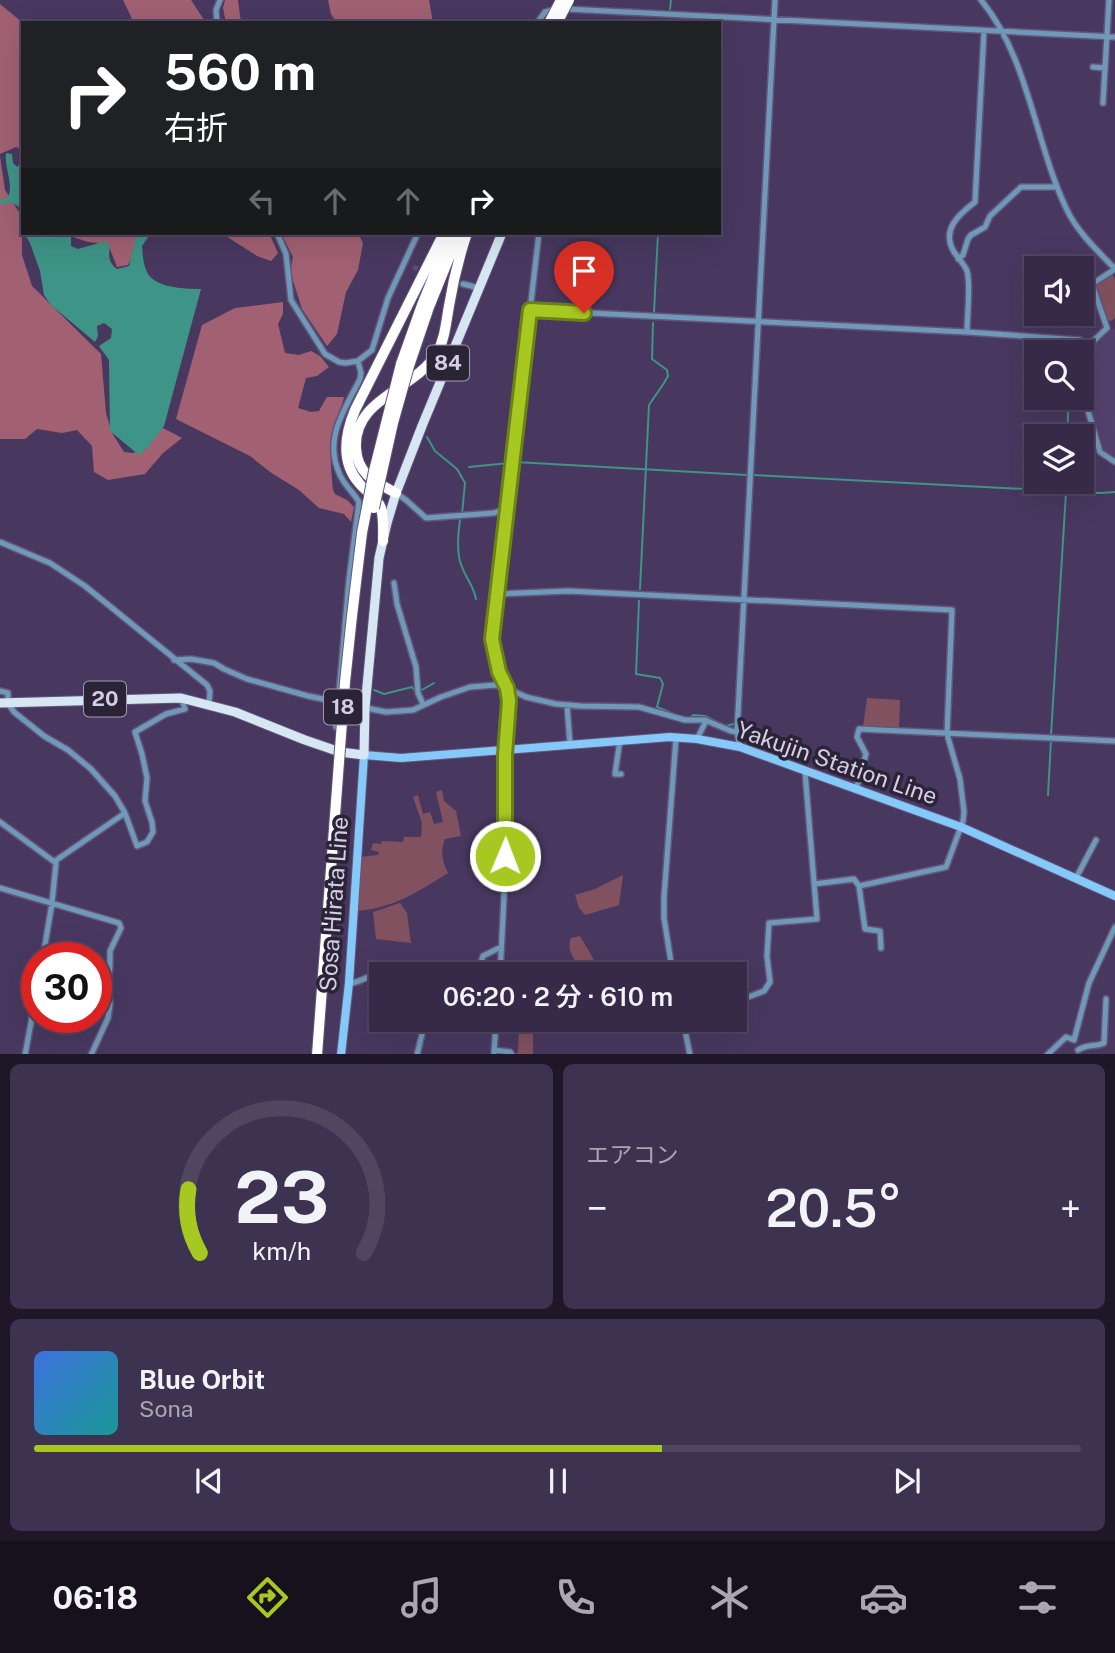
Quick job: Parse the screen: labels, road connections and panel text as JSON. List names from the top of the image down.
{
  "streets": {
    "highway": ["18"],
    "main road": [
      "84",
      "20",
      "Yakujin Station Line",
      "Sosa Hirata Line"
    ]
  },
  "crossings": [
    ["20", "Yakujin Station Line"],
    ["20", "Sosa Hirata Line"],
    ["Yakujin Station Line", "Sosa Hirata Line"]
  ],
  "page": {
    "turn": ["560 m", "右折"],
    "limit": "30",
    "trip": "06:20 · 2 分 · 610 m",
    "tile": "エアコン",
    "heat": ["−", "20.5°", "+"],
    "song": ["Blue Orbit", "Sona"],
    "tabs": "06:18",
    "gauge": ["23", "km/h"]
  }
}
